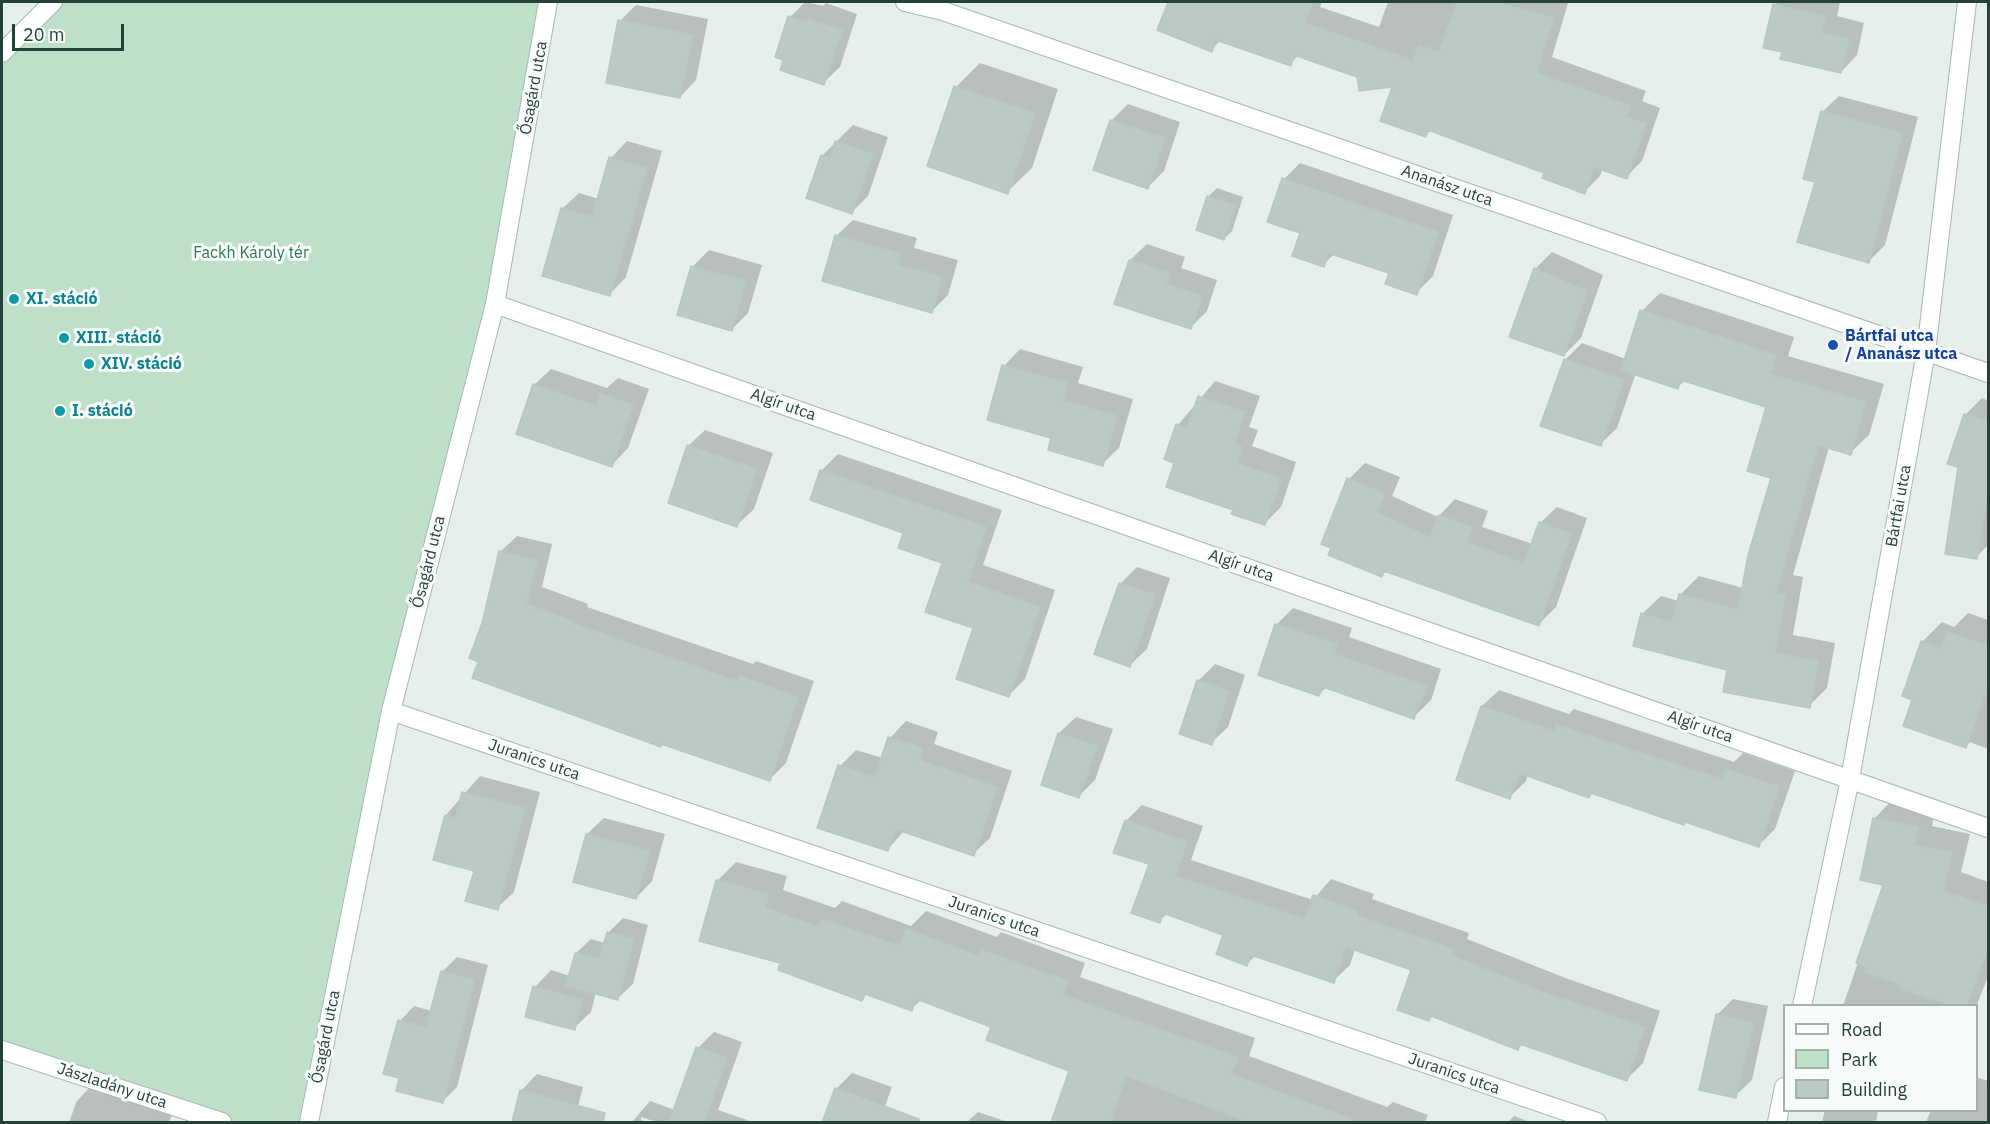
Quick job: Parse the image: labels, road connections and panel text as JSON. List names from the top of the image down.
{
  "streets": {
    "street": [
      "Ősagárd utca",
      "Ananász utca",
      "Algír utca",
      "Bártfai utca",
      "Juranics utca",
      "Jászladány utca"
    ]
  },
  "crossings": [
    ["Ősagárd utca", "Algír utca"],
    ["Ősagárd utca", "Juranics utca"],
    ["Ananász utca", "Bártfai utca"],
    ["Algír utca", "Bártfai utca"]
  ],
  "parks": ["Fackh Károly tér"],
  "places": [
    "XI. stáció",
    "XIII. stáció",
    "Bártfai utca / Ananász utca",
    "XIV. stáció",
    "I. stáció"
  ],
  "legend": ["Road", "Park", "Building"],
  "scale_bar": "20 m"
}
